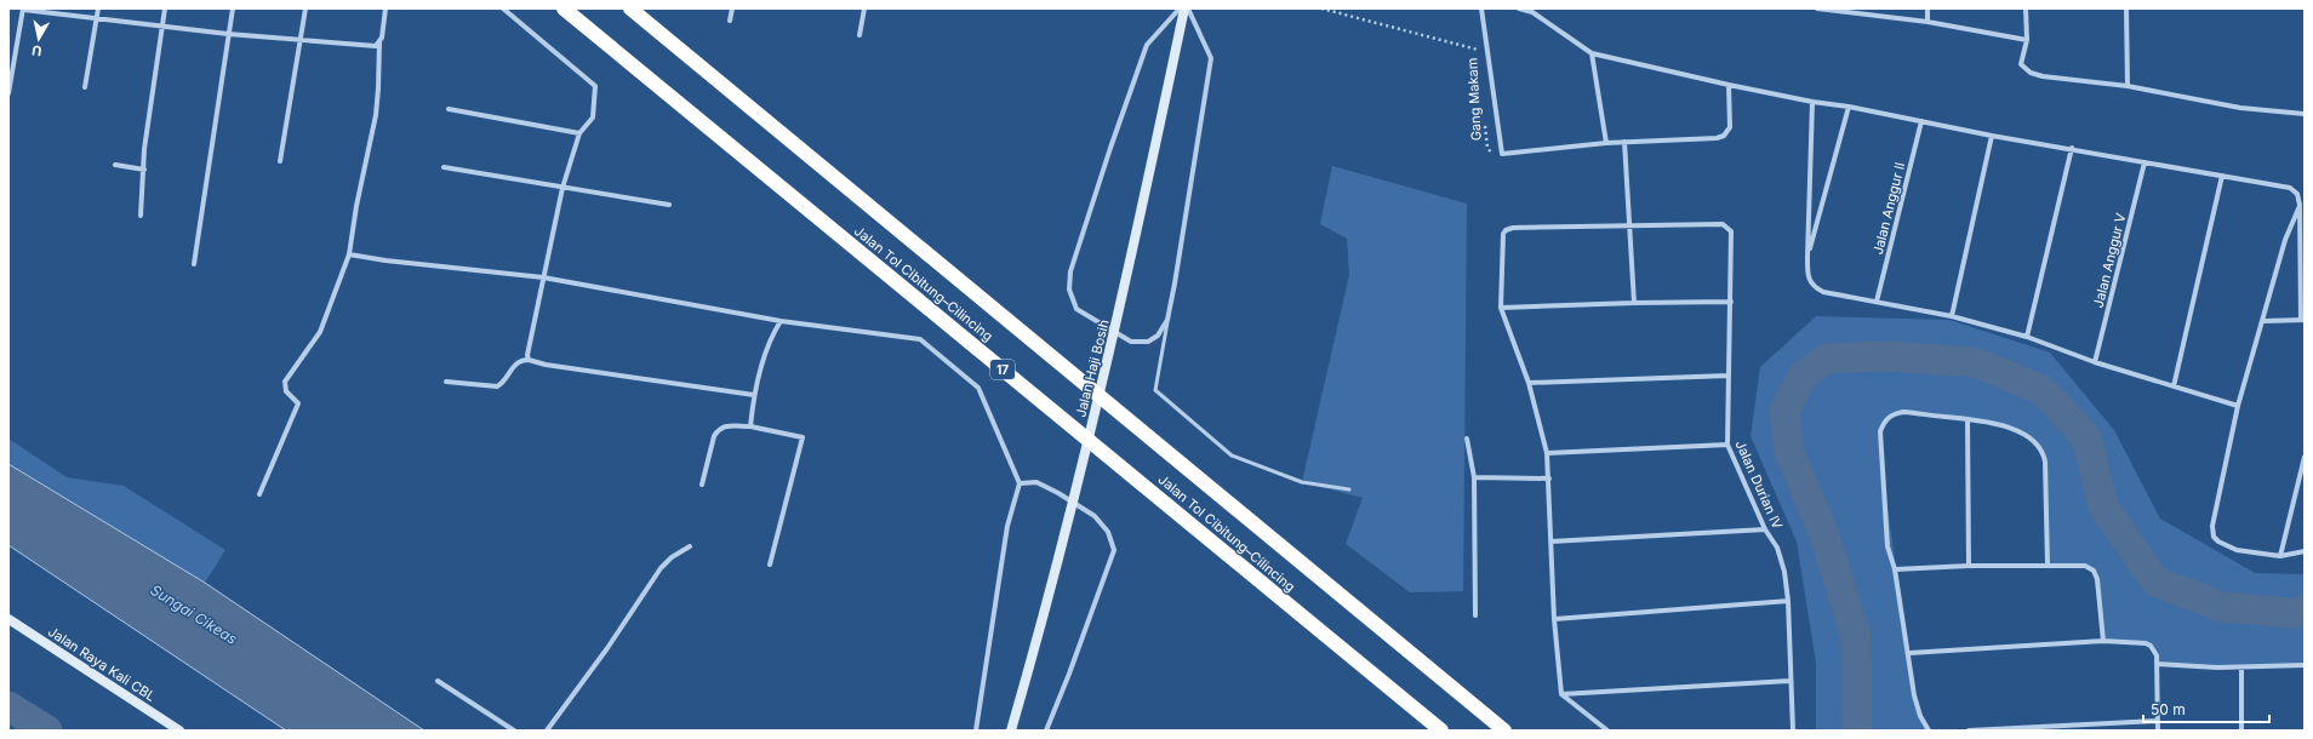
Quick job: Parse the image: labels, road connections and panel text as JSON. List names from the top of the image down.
{
  "streets": {
    "highway": ["Jalan Tol Cibitung–Cilincing", "17"],
    "main road": ["Jalan Haji Bosih", "Jalan Raya Kali CBL"],
    "street": ["Jalan Anggur II", "Jalan Anggur V", "Jalan Durian IV"],
    "path": ["Gang Makam"]
  },
  "water": ["Sungai Cikeas"],
  "scale_bar": "50 m",
  "north": "bottom"
}
